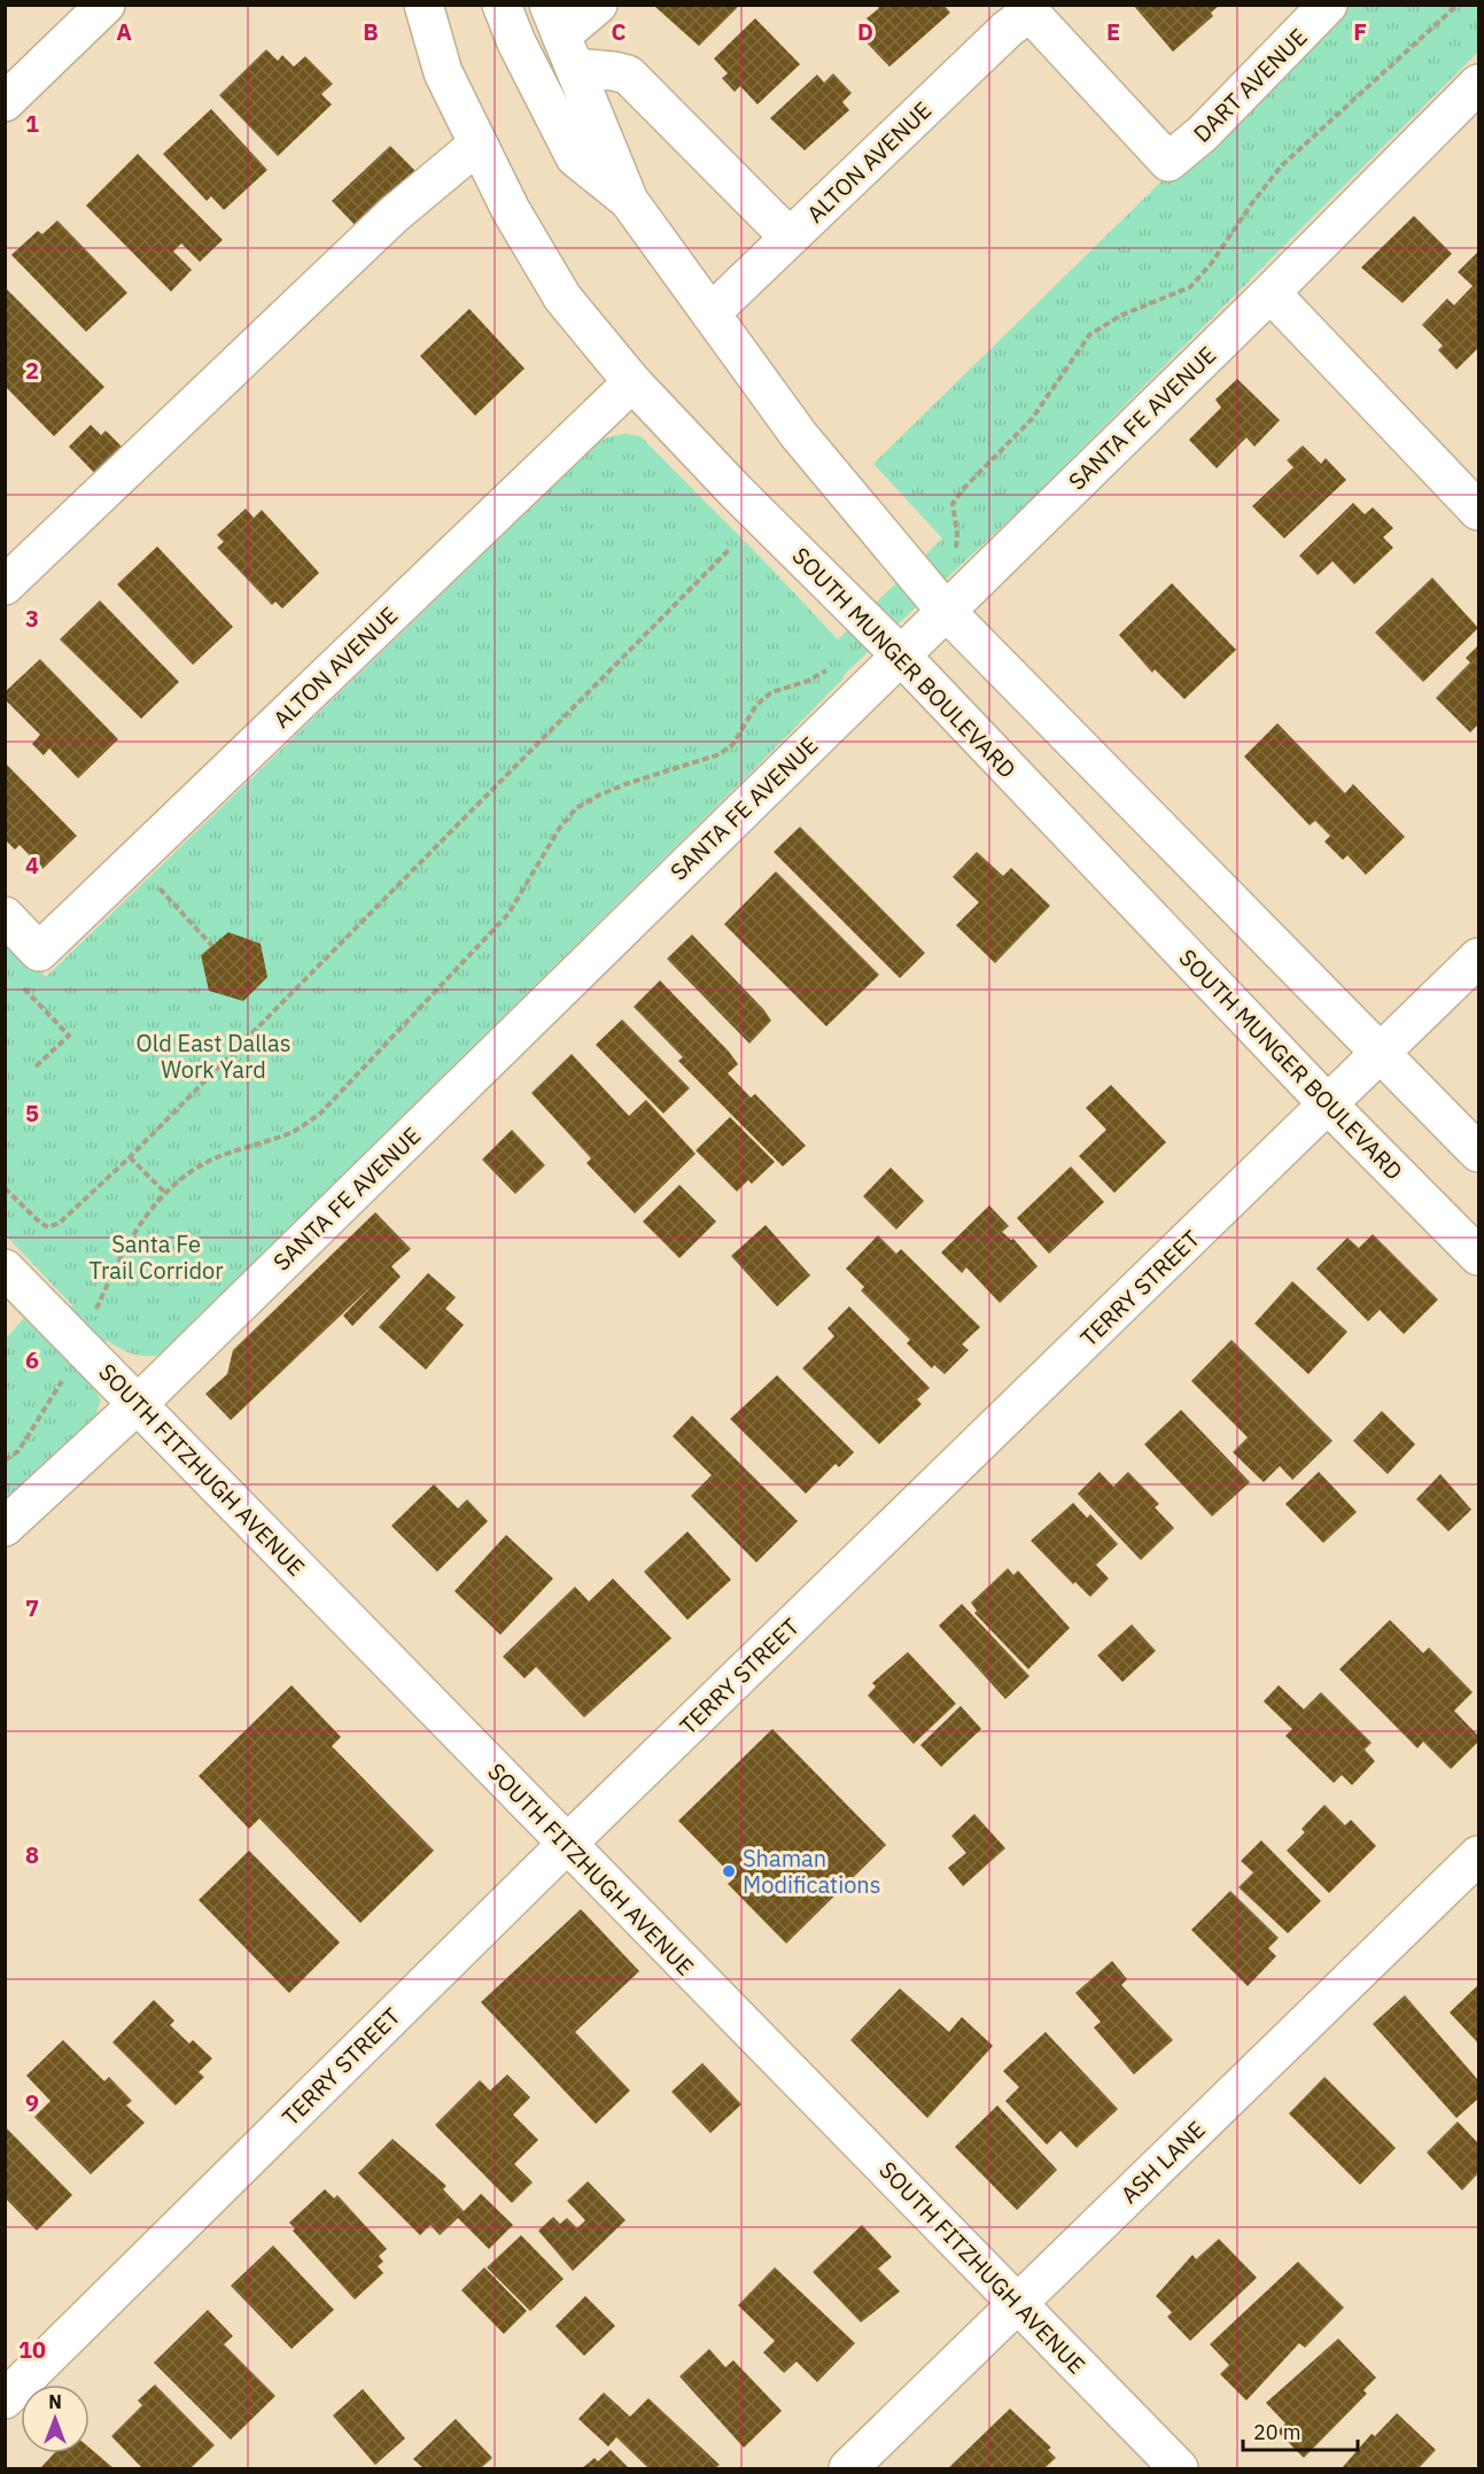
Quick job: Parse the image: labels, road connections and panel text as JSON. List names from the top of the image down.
{
  "streets": {
    "street": [
      "DART AVENUE",
      "ALTON AVENUE",
      "SANTA FE AVENUE",
      "SOUTH MUNGER BOULEVARD",
      "TERRY STREET",
      "SOUTH FITZHUGH AVENUE",
      "ASH LANE"
    ]
  },
  "crossings": [
    ["DART AVENUE", "ALTON AVENUE"],
    ["ALTON AVENUE", "SOUTH MUNGER BOULEVARD"],
    ["SANTA FE AVENUE", "SOUTH MUNGER BOULEVARD"],
    ["SANTA FE AVENUE", "SOUTH FITZHUGH AVENUE"],
    ["SOUTH MUNGER BOULEVARD", "TERRY STREET"],
    ["TERRY STREET", "SOUTH FITZHUGH AVENUE"],
    ["SOUTH FITZHUGH AVENUE", "ASH LANE"]
  ],
  "parks": ["Old East Dallas Work Yard", "Santa Fe Trail Corridor"],
  "places": ["Shaman Modifications"],
  "scale_bar": "20 m",
  "north": "top",
  "grid": {
    "columns": [
      "A",
      "B",
      "C",
      "D",
      "E",
      "F"
    ],
    "rows": [
      "1",
      "2",
      "3",
      "4",
      "5",
      "6",
      "7",
      "8",
      "9",
      "10"
    ]
  }
}
